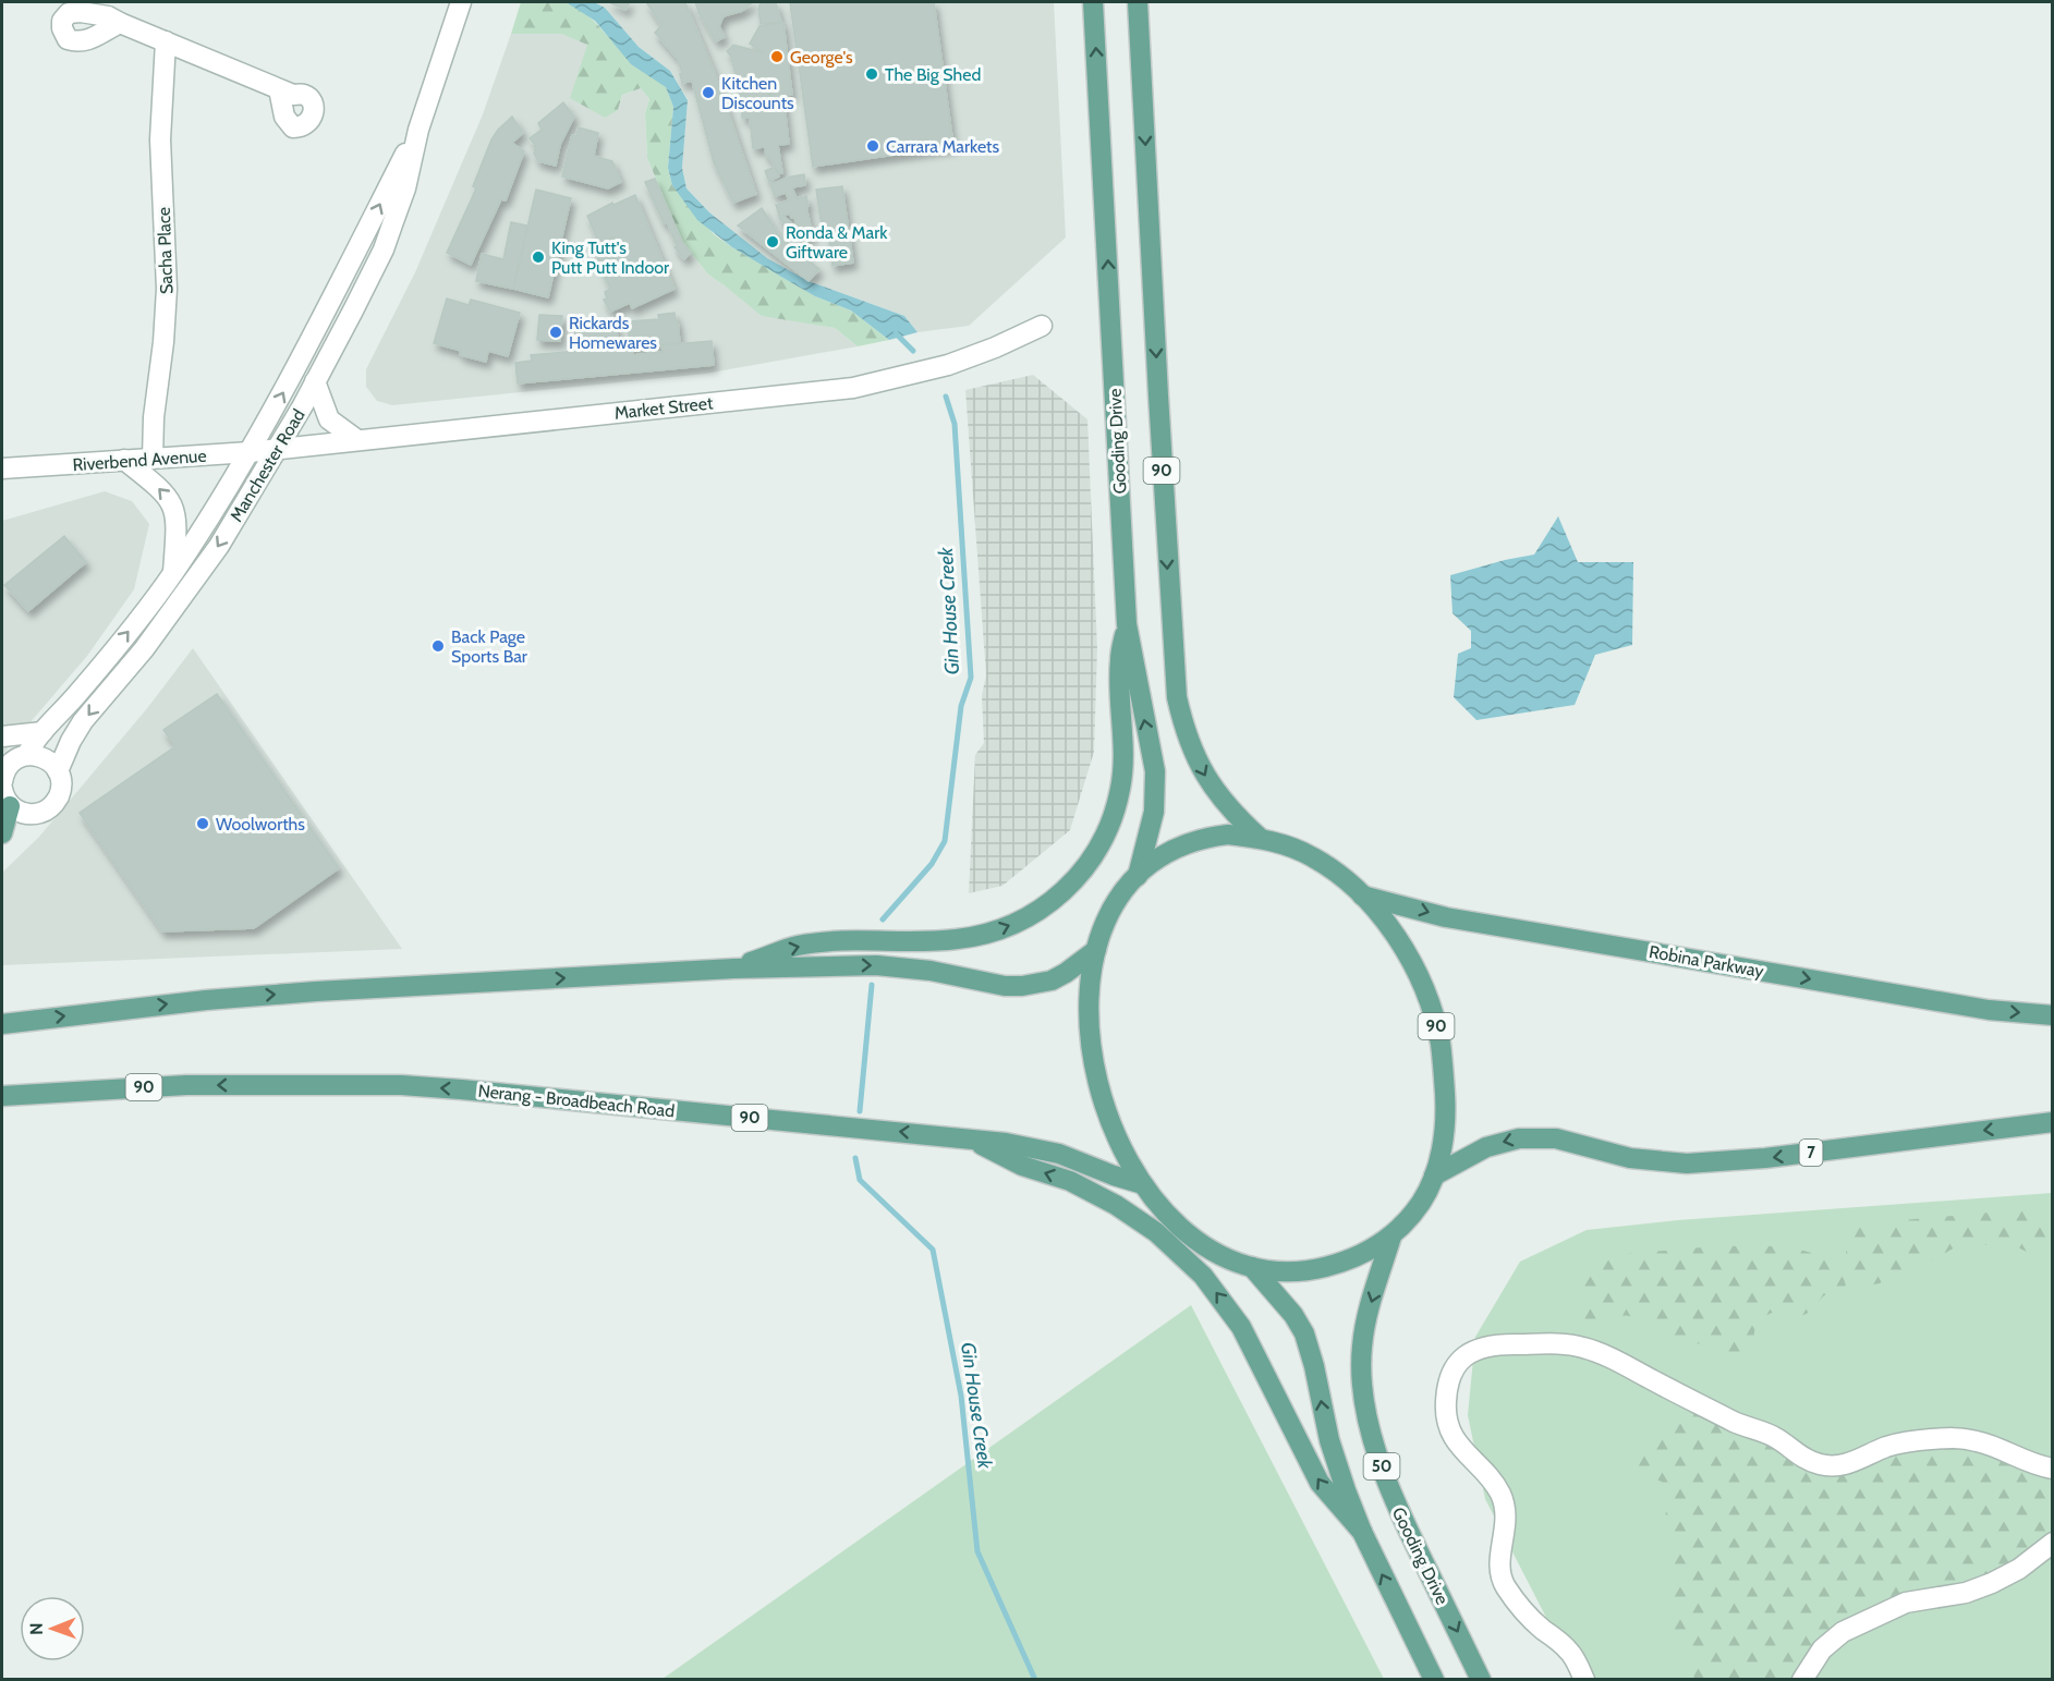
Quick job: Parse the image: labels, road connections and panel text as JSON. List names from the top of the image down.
{
  "streets": {
    "main road": [
      "Gooding Drive",
      "90",
      "Robina Parkway",
      "Nerang - Broadbeach Road",
      "7",
      "50"
    ],
    "street": [
      "Sacha Place",
      "Market Street",
      "Riverbend Avenue",
      "Manchester Road"
    ]
  },
  "crossings": [
    ["Sacha Place", "Riverbend Avenue"],
    ["Market Street", "Riverbend Avenue"],
    ["Market Street", "Manchester Road"],
    ["Gooding Drive", "90"],
    ["Riverbend Avenue", "Manchester Road"],
    ["90", "Robina Parkway"],
    ["90", "Nerang - Broadbeach Road"],
    ["90", "7"],
    ["90", "50"]
  ],
  "water": ["Gin House Creek"],
  "places": [
    "George's",
    "The Big Shed",
    "Kitchen Discounts",
    "Carrara Markets",
    "Ronda & Mark Giftware",
    "King Tutt's Putt Putt Indoor",
    "Rickards Homewares",
    "Back Page Sports Bar",
    "Woolworths"
  ],
  "north": "left"
}
